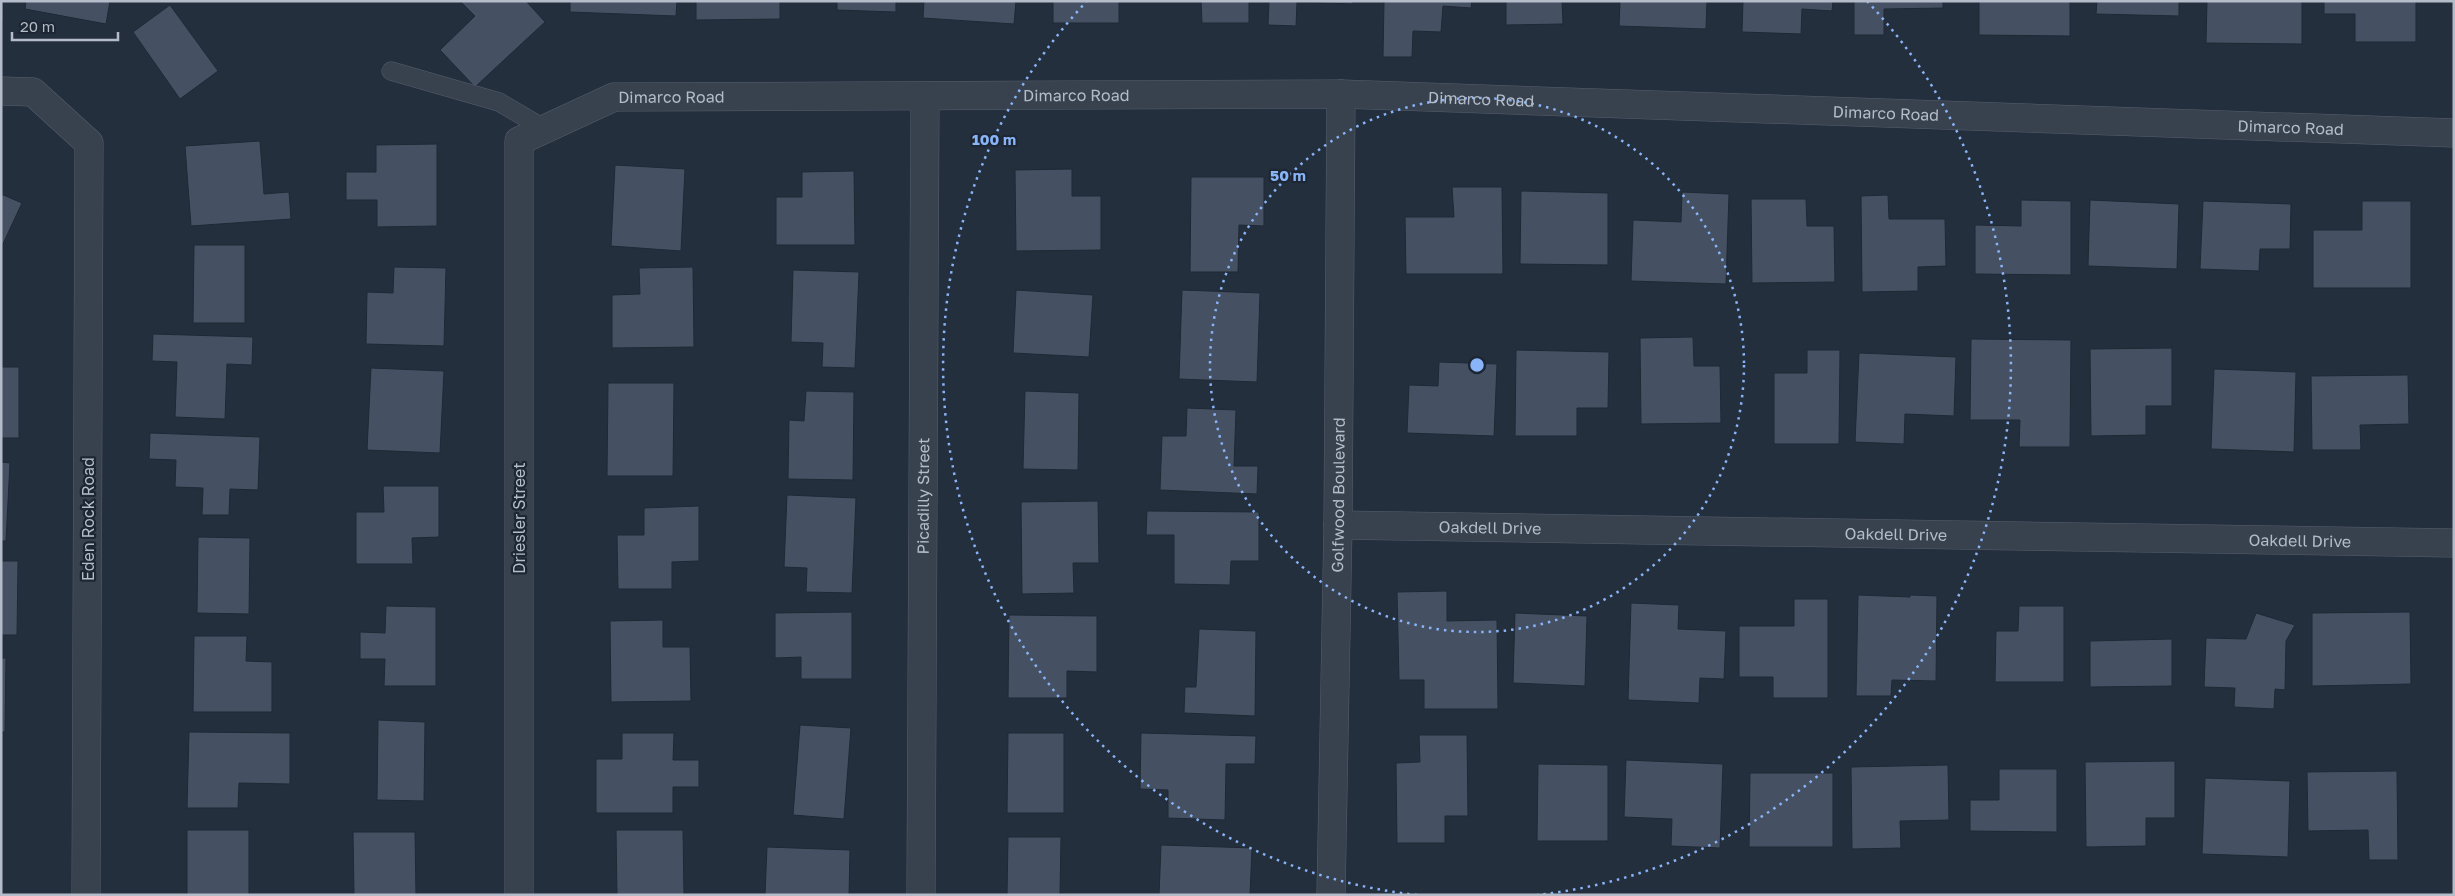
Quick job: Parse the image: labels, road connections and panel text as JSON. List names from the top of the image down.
{
  "streets": {
    "street": [
      "Dimarco Road",
      "Golfwood Boulevard",
      "Picadilly Street",
      "Driesler Street",
      "Eden Rock Road",
      "Oakdell Drive"
    ]
  },
  "crossings": [
    ["Dimarco Road", "Golfwood Boulevard"],
    ["Dimarco Road", "Picadilly Street"],
    ["Dimarco Road", "Driesler Street"],
    ["Golfwood Boulevard", "Oakdell Drive"]
  ],
  "scale_bar": "20 m",
  "rings": ["100 m", "50 m"]
}
